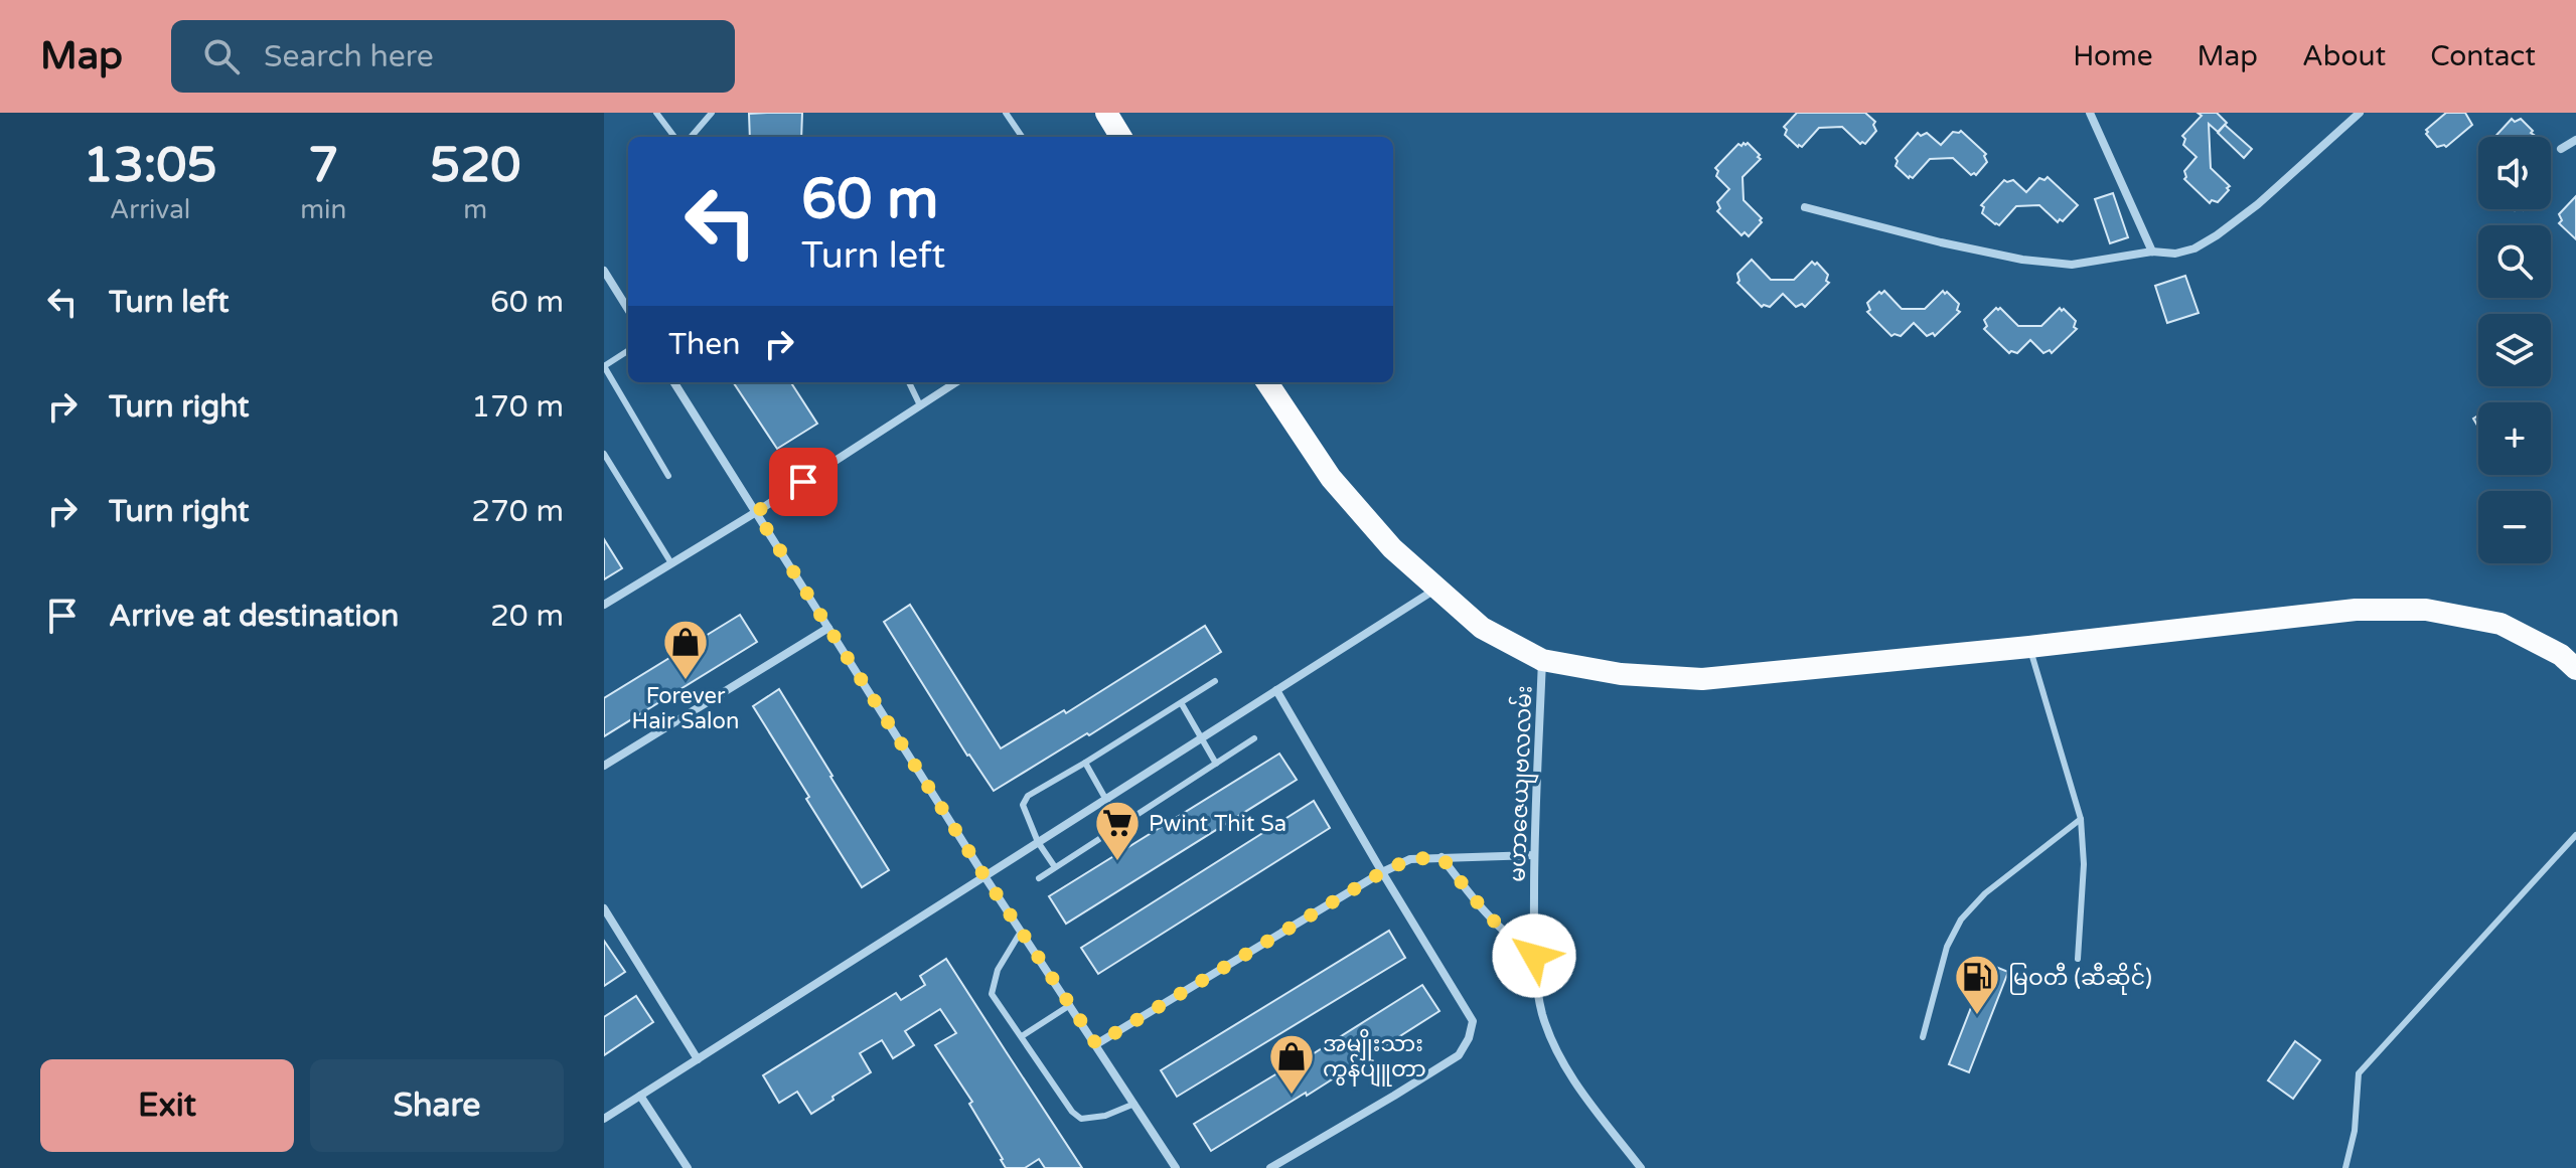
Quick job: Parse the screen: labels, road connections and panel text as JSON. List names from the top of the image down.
{
  "streets": {
    "street": ["မဟာဇေယျဗလလမ်း"]
  },
  "places": {
    "shop": ["Forever Hair Salon", "အမျိုးသား ကွန်ပျူတာ"],
    "supermarket": ["Pwint Thit Sa"],
    "fuel station": ["မြဝတီ (ဆီဆိုင်)"]
  },
  "page": {
    "header": "Map",
    "search": "Search here",
    "nav": [
      "Home",
      "Map",
      "About",
      "Contact"
    ],
    "eta": [
      "13:05",
      "Arrival",
      "7",
      "min",
      "520",
      "m"
    ],
    "map_buttons": ["+", "−"],
    "turn": ["60 m", "Turn left"],
    "list": [
      {
        "name": "Turn left",
        "value": "60 m"
      },
      {
        "name": "Turn right",
        "value": "170 m"
      },
      {
        "name": "Turn right",
        "value": "270 m"
      },
      {
        "name": "Arrive at destination",
        "value": "20 m"
      }
    ],
    "then": "Then",
    "buttons": ["Exit", "Share"]
  }
}
